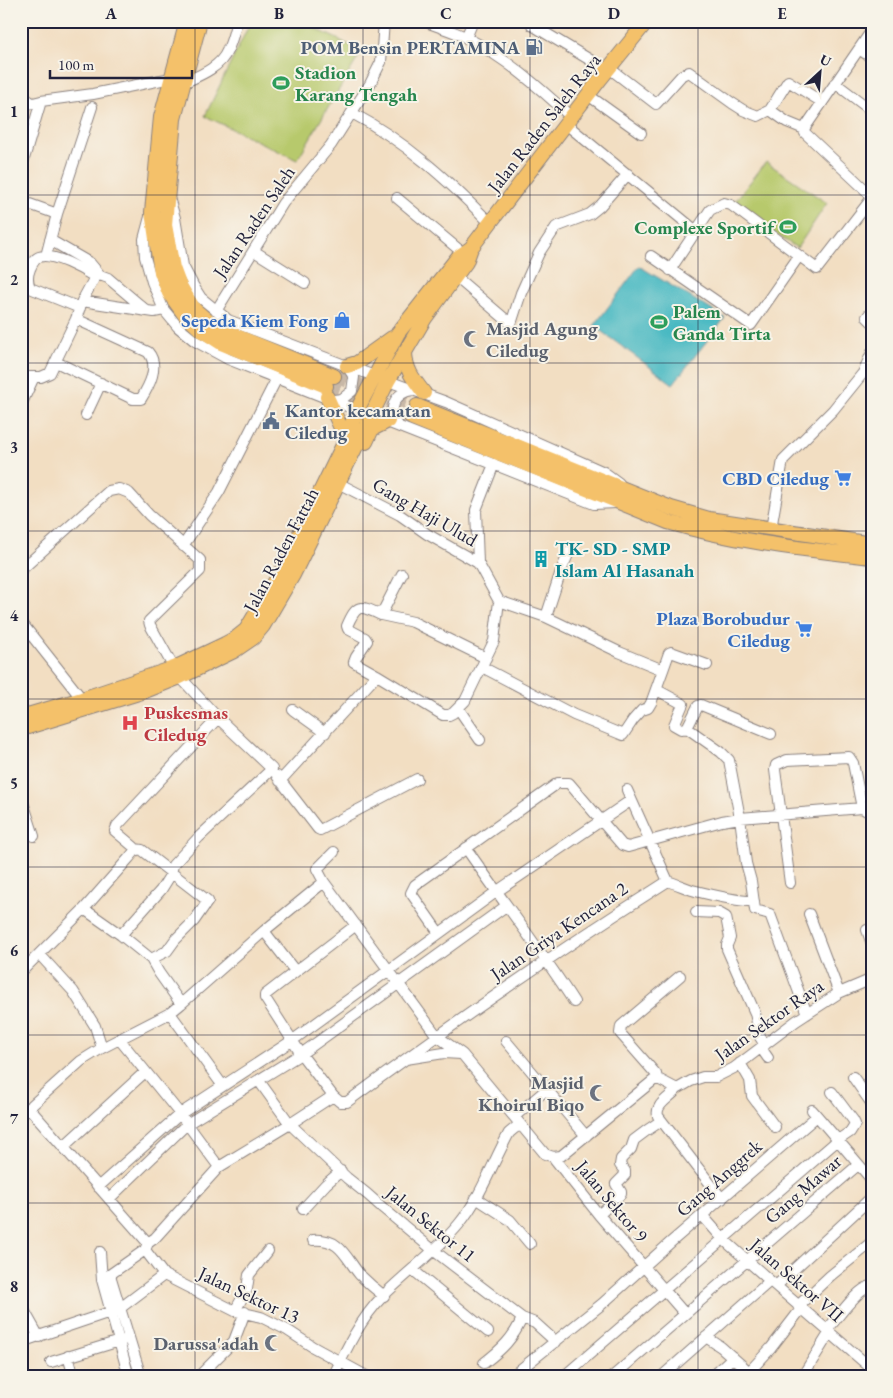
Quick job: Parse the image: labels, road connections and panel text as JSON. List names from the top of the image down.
{
  "streets": {
    "main road": ["Jalan Raden Saleh Raya", "Jalan Raden Fattah"],
    "street": [
      "Jalan Raden Saleh",
      "Gang Haji Ulud",
      "Jalan Griya Kencana 2",
      "Jalan Sektor Raya",
      "Gang Anggrek",
      "Gang Mawar",
      "Jalan Sektor 9",
      "Jalan Sektor 11",
      "Jalan Sektor VII",
      "Jalan Sektor 13"
    ]
  },
  "crossings": [
    ["Jalan Raden Saleh Raya", "Jalan Raden Fattah"],
    ["Gang Haji Ulud", "Jalan Raden Fattah"],
    ["Gang Anggrek", "Jalan Sektor 9"],
    ["Gang Anggrek", "Jalan Sektor 11"],
    ["Gang Anggrek", "Jalan Sektor VII"],
    ["Gang Mawar", "Jalan Sektor 9"],
    ["Gang Mawar", "Jalan Sektor VII"]
  ],
  "places": {
    "fuel station": ["POM Bensin PERTAMINA"],
    "sports": ["Stadion Karang Tengah", "Complexe Sportif", "Palem Ganda Tirta"],
    "shop": ["Sepeda Kiem Fong"],
    "mosque": ["Masjid Agung Ciledug", "Masjid Khoirul Biqo", "Darussa'adah"],
    "public building": ["Kantor kecamatan Ciledug"],
    "supermarket": ["CBD Ciledug", "Plaza Borobudur Ciledug"],
    "building": ["TK- SD - SMP Islam Al Hasanah"],
    "hospital": ["Puskesmas Ciledug"]
  },
  "scale_bar": "100 m",
  "north": "top right",
  "grid": {
    "columns": [
      "A",
      "B",
      "C",
      "D",
      "E"
    ],
    "rows": [
      "1",
      "2",
      "3",
      "4",
      "5",
      "6",
      "7",
      "8"
    ]
  }
}
